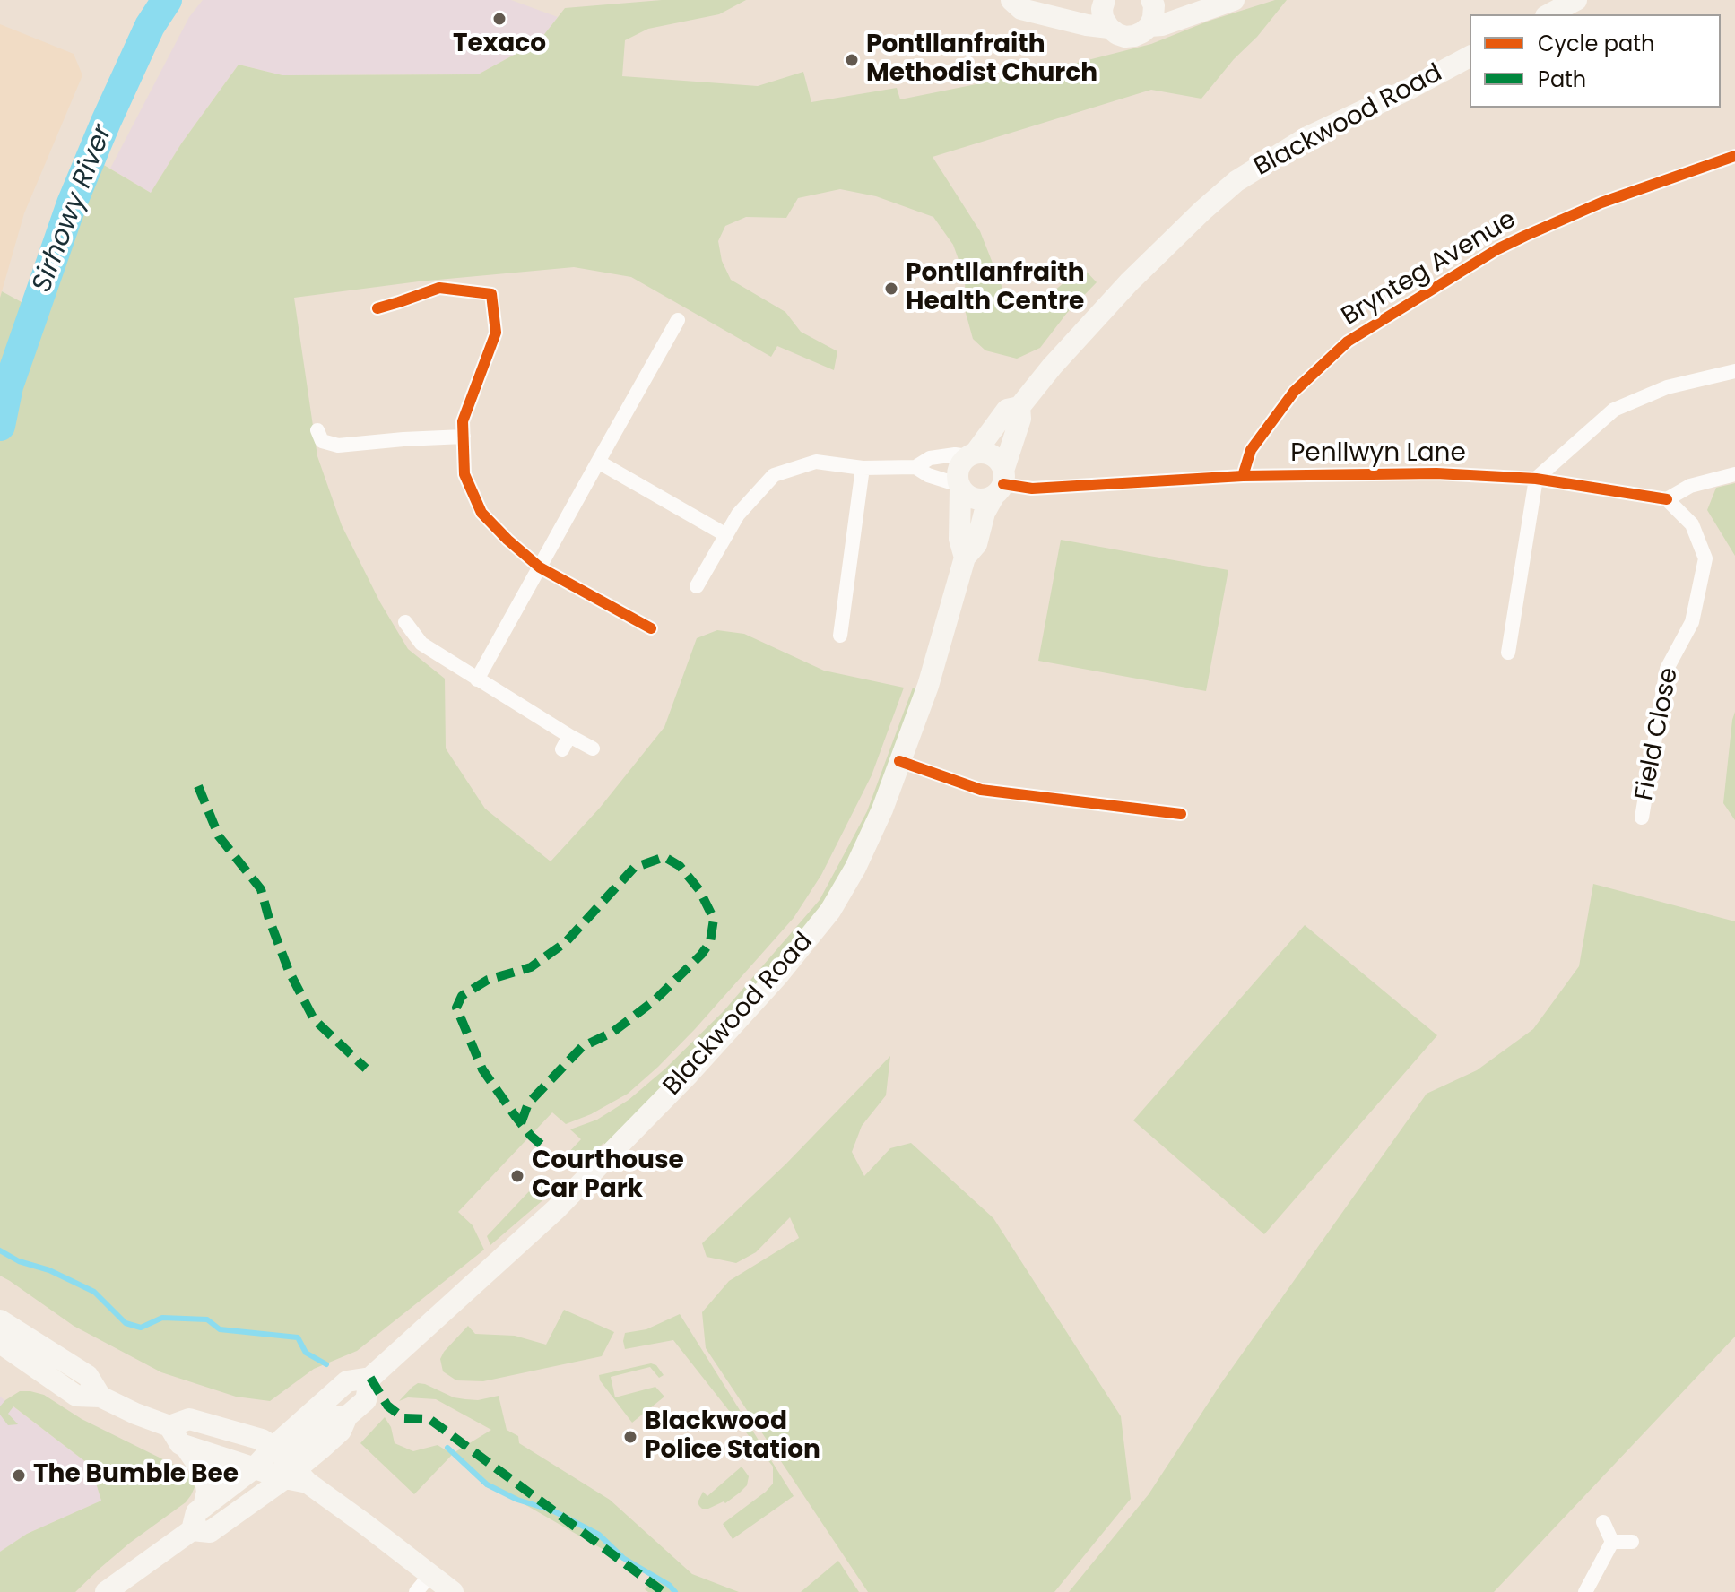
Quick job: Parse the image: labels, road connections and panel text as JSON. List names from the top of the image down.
{
  "streets": {
    "main road": ["Blackwood Road"],
    "street": ["Brynteg Avenue", "Penllwyn Lane", "Field Close"]
  },
  "crossings": [
    ["Blackwood Road", "Penllwyn Lane"],
    ["Brynteg Avenue", "Penllwyn Lane"],
    ["Penllwyn Lane", "Field Close"]
  ],
  "water": ["Sirhowy River"],
  "places": [
    "Texaco",
    "Pontllanfraith Methodist Church",
    "Pontllanfraith Health Centre",
    "Courthouse Car Park",
    "Blackwood Police Station",
    "The Bumble Bee"
  ],
  "legend": ["Cycle path", "Path"]
}
